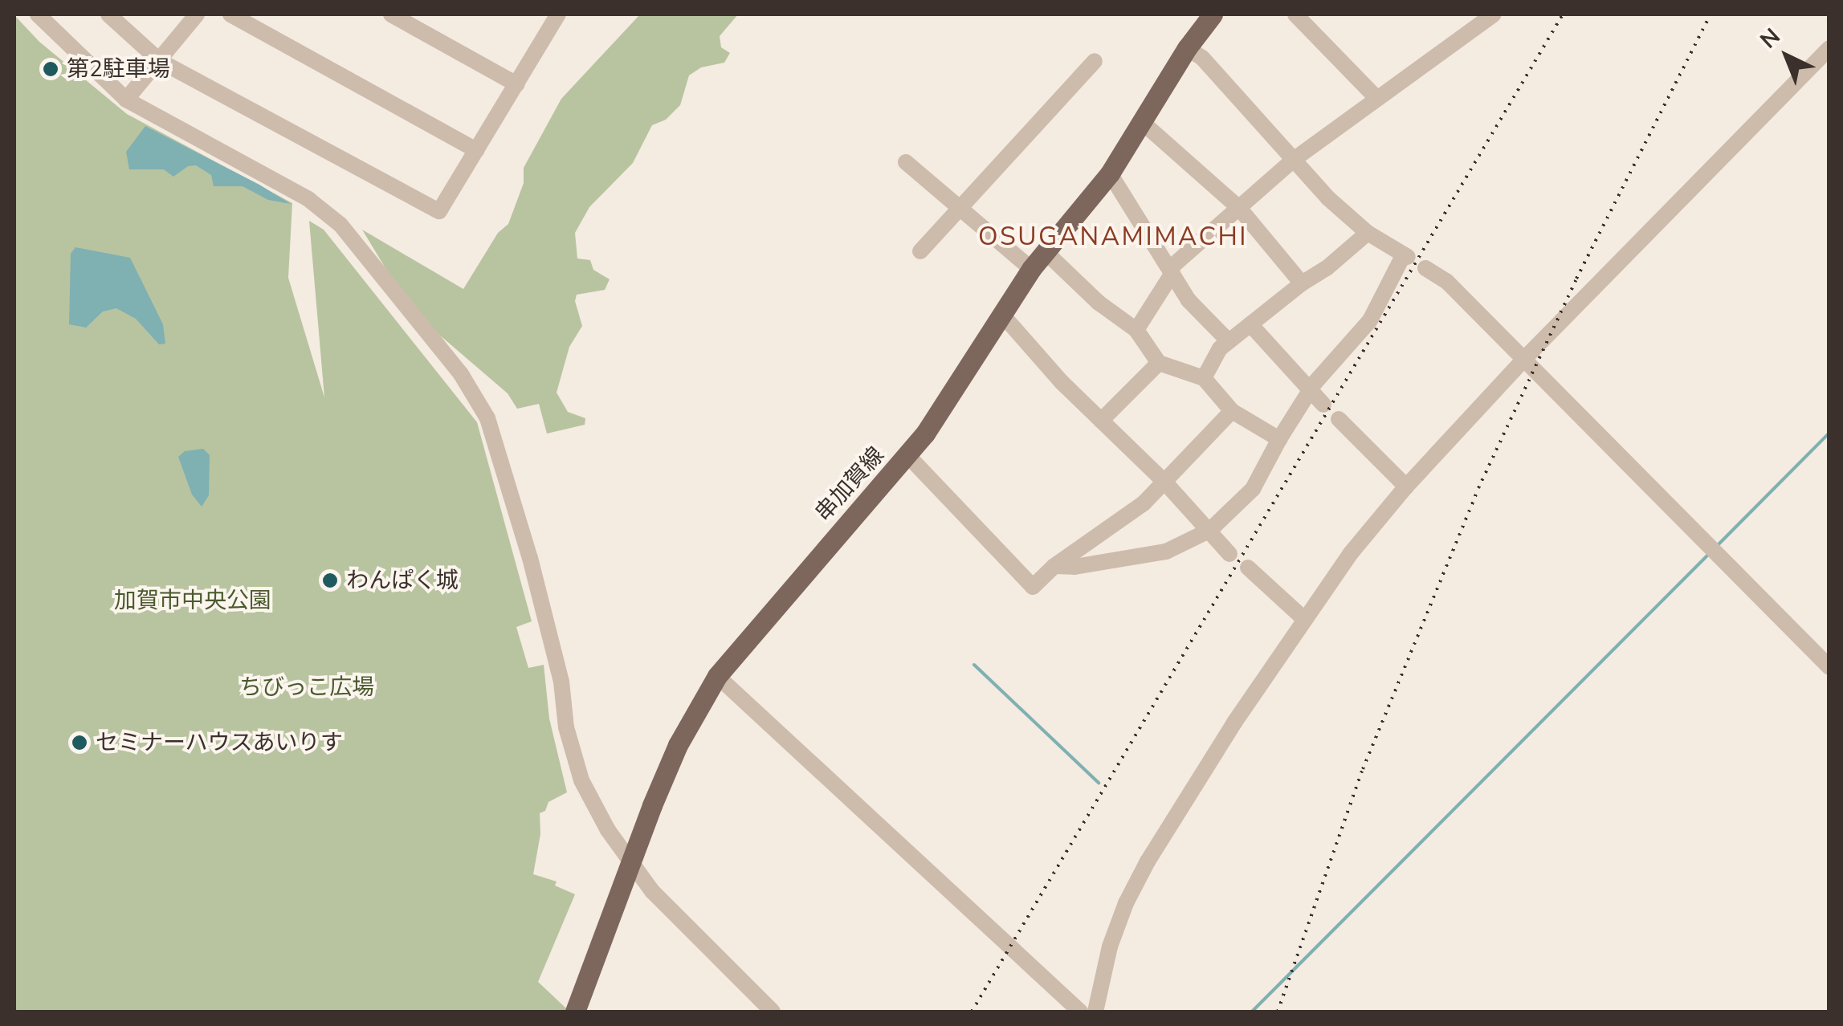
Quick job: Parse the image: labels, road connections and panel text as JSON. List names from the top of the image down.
{
  "streets": {
    "main road": ["串加賀線"]
  },
  "districts": ["OSUGANAMIMACHI"],
  "parks": ["加賀市中央公園", "ちびっこ広場"],
  "places": ["第2駐車場", "わんぱく城", "セミナーハウスあいりす"],
  "north": "top left"
}
